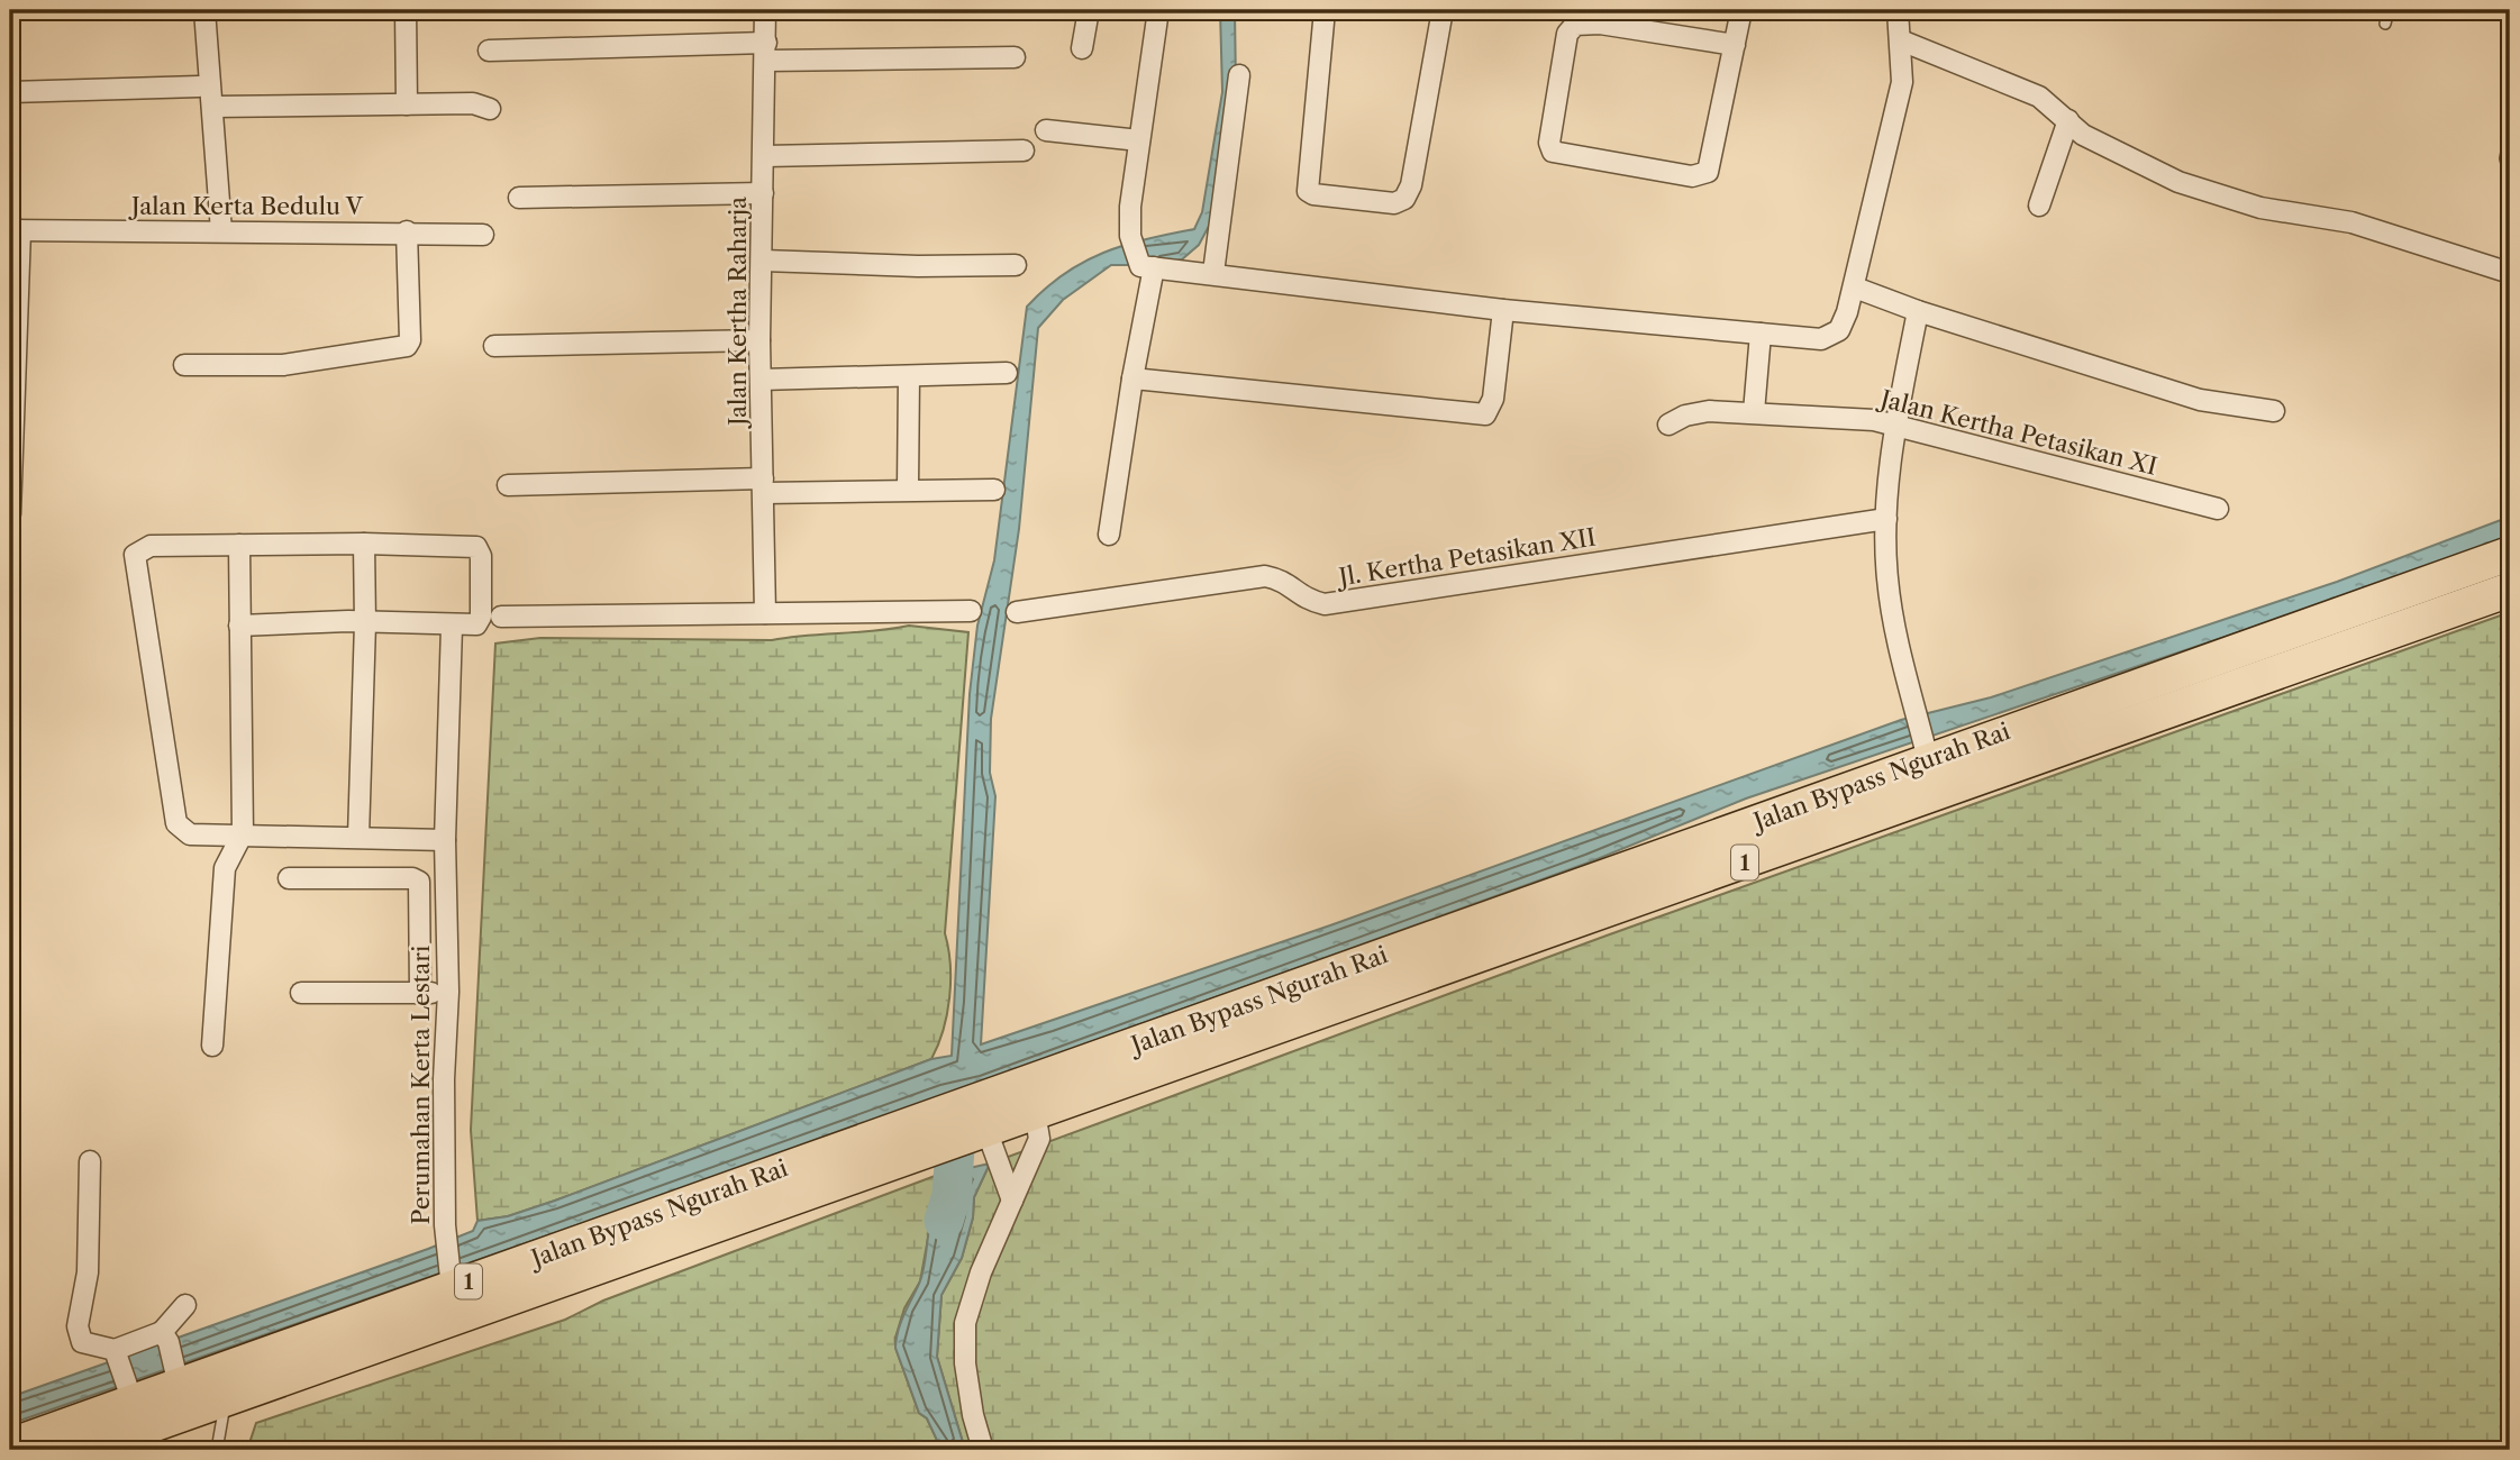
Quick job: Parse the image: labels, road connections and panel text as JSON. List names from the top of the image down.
{
  "streets": {
    "highway": ["Jalan Bypass Ngurah Rai", "1"],
    "street": [
      "Jalan Kerta Bedulu V",
      "Jalan Kertha Raharja",
      "Jalan Kertha Petasikan XI",
      "Jl. Kertha Petasikan XII",
      "Perumahan Kerta Lestari"
    ]
  },
  "crossings": [
    ["Jalan Bypass Ngurah Rai", "Perumahan Kerta Lestari"]
  ]
}
